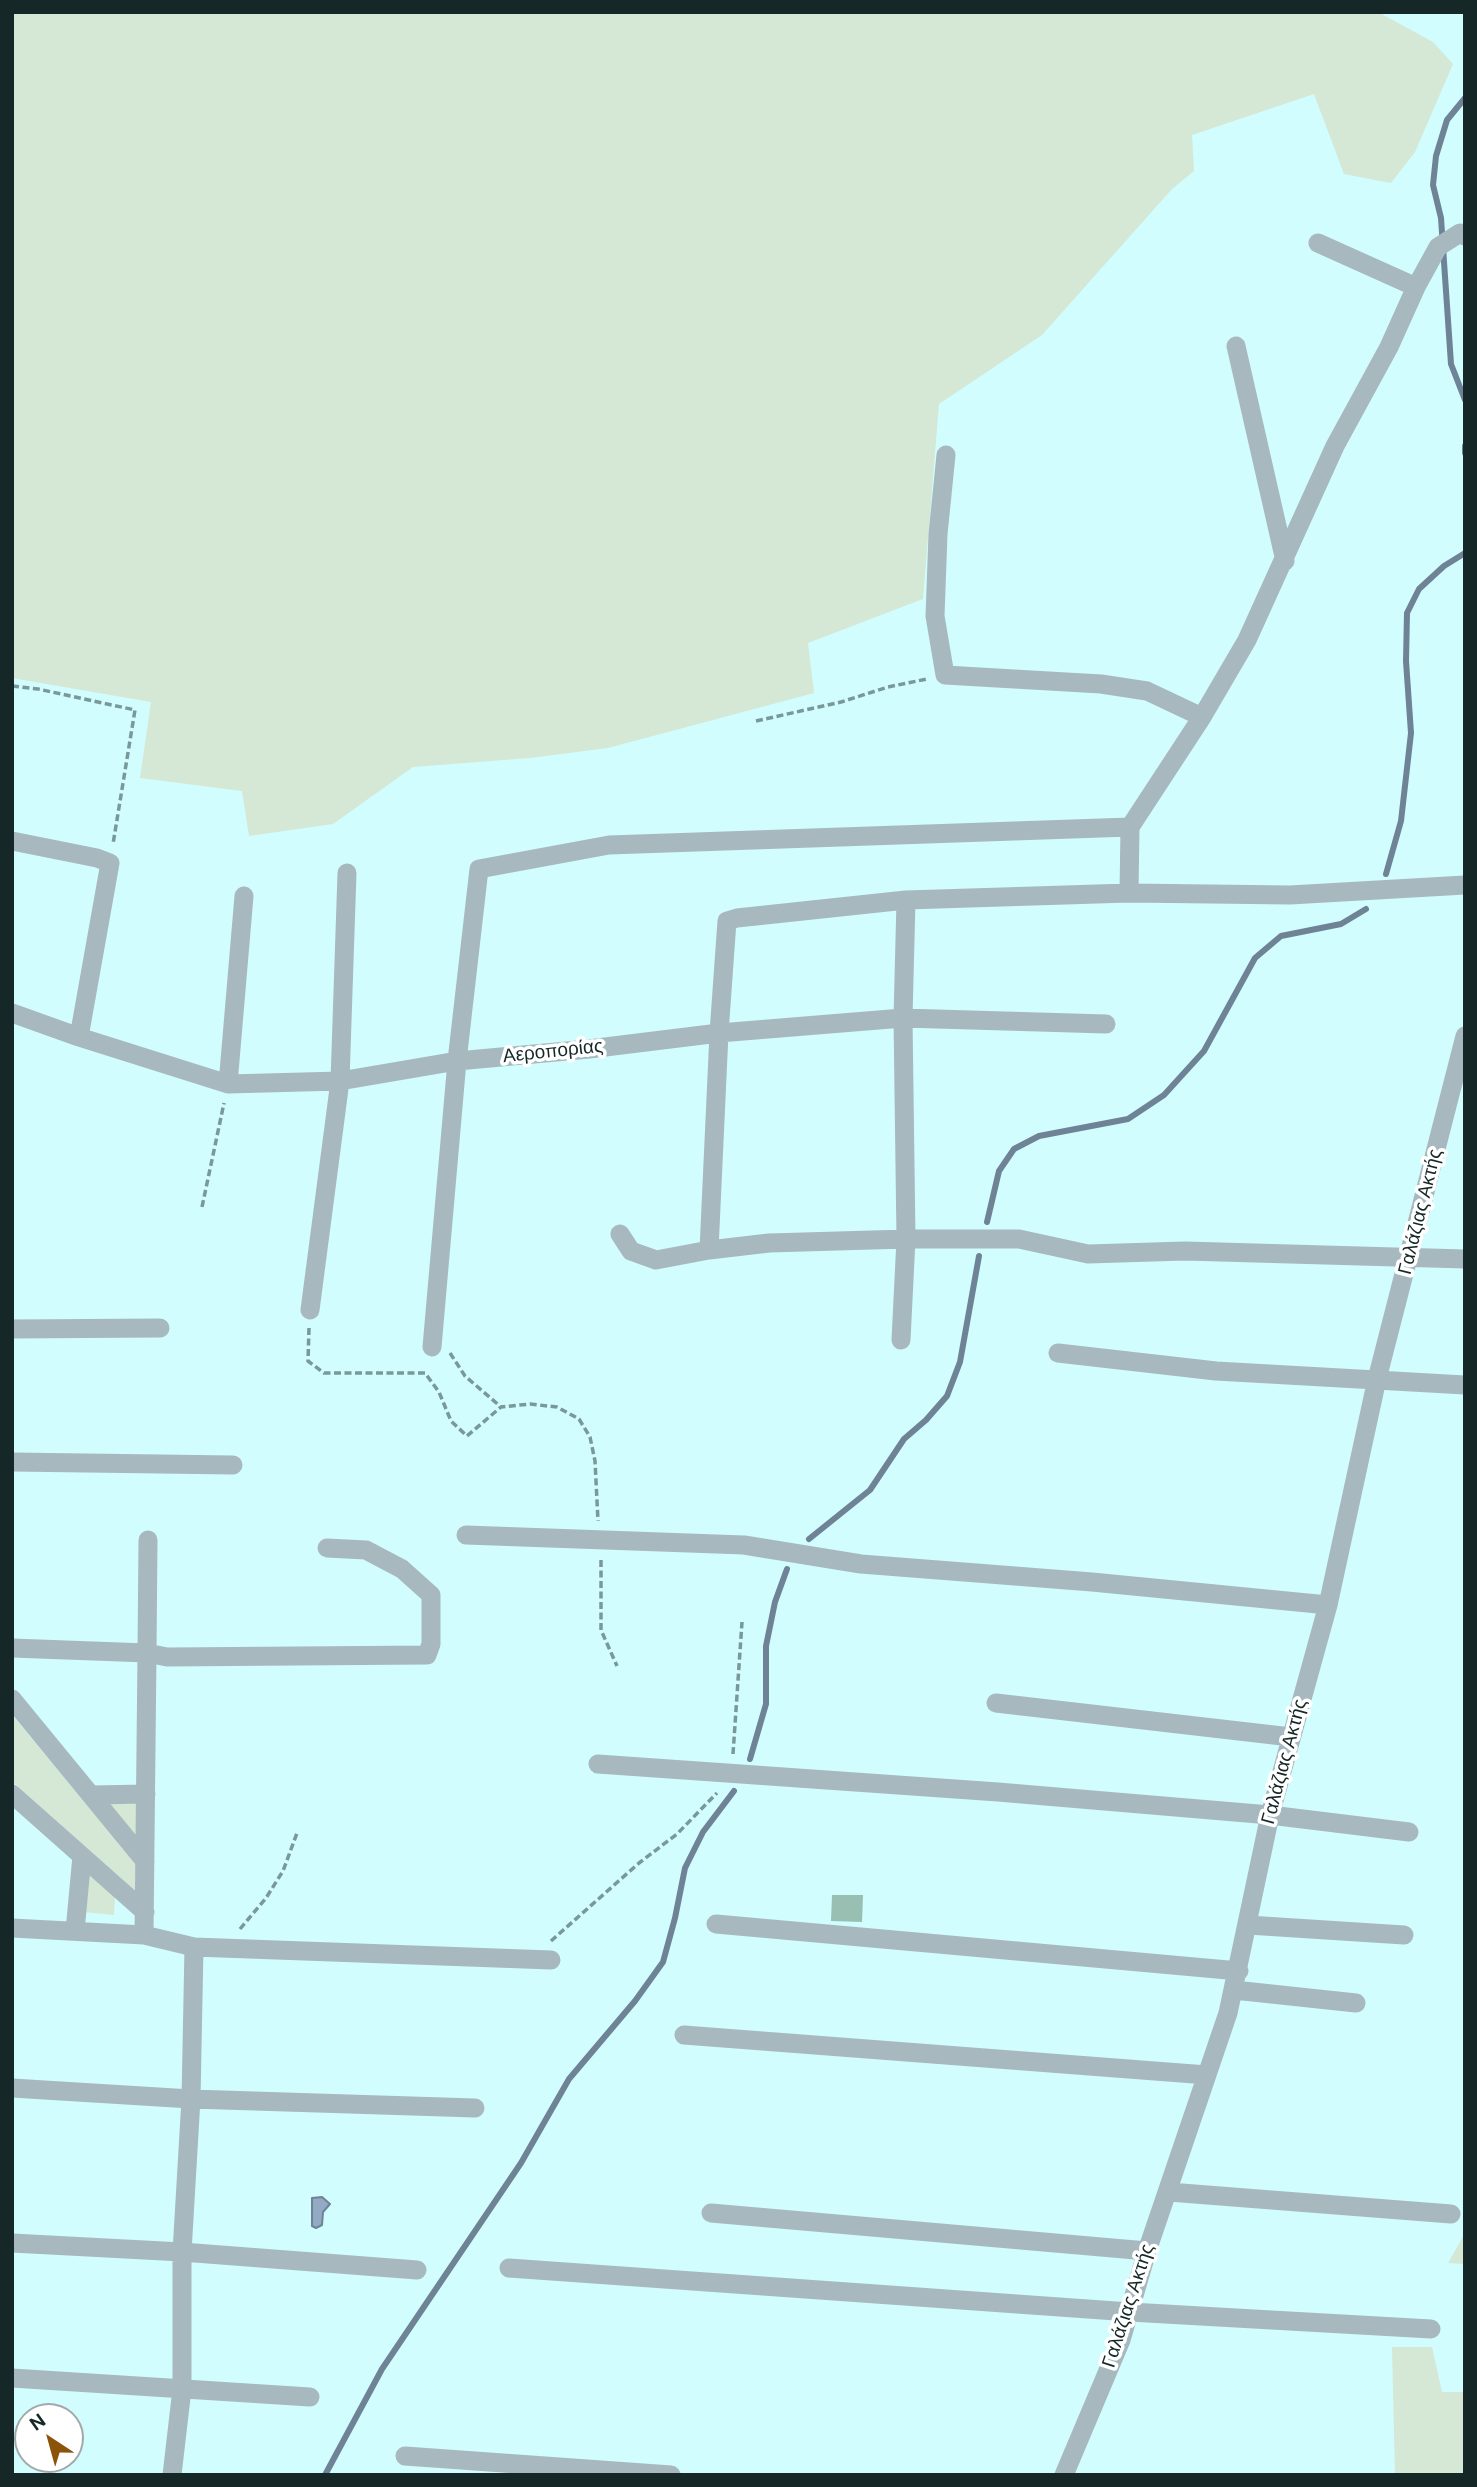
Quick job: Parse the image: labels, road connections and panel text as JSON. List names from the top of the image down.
{
  "streets": {
    "street": ["Αεροπορίας", "Γαλάζιας Ακτής"]
  },
  "north": "top left"
}
